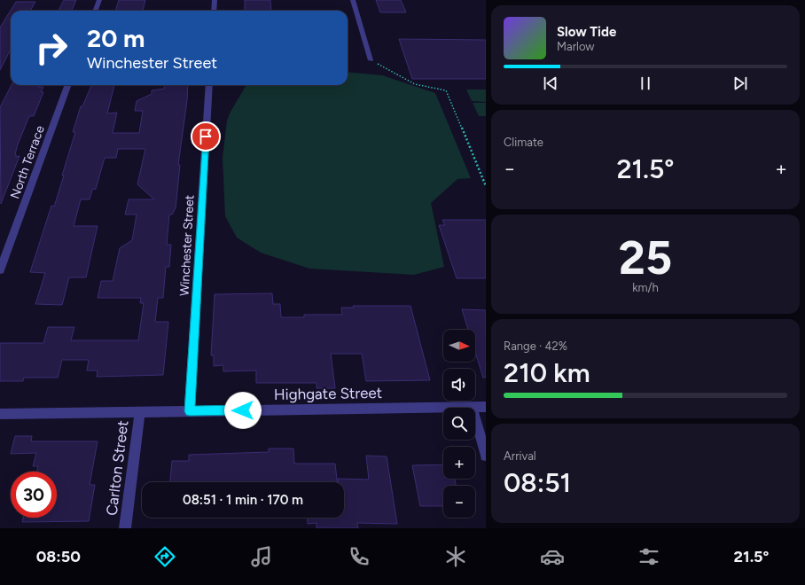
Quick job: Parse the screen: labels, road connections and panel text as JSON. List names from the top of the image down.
{
  "streets": {
    "street": [
      "North Terrace",
      "Winchester Street",
      "Highgate Street",
      "Carlton Street"
    ]
  },
  "crossings": [
    ["Winchester Street", "Highgate Street"],
    ["Highgate Street", "Carlton Street"]
  ],
  "north": "right",
  "page": {
    "turn": ["20 m", "Winchester Street"],
    "song": ["Slow Tide", "Marlow"],
    "tile": [
      "Climate",
      ["25", "km/h"],
      ["Range · 42%", "210 km"],
      ["Arrival", "08:51"]
    ],
    "heat": ["−", "21.5°", "+"],
    "map_buttons": ["+", "−"],
    "limit": "30",
    "trip": "08:51 · 1 min · 170 m",
    "tabs": ["08:50", "21.5°"]
  }
}
